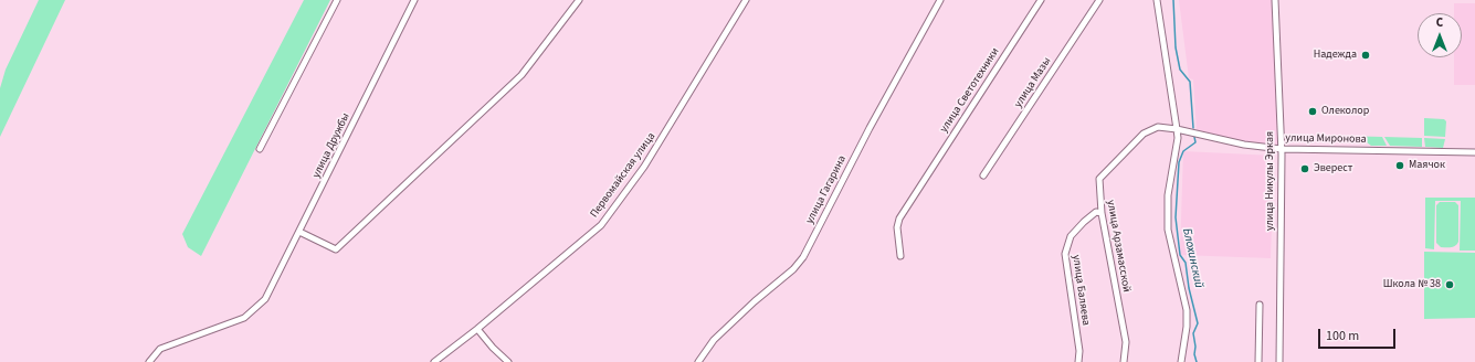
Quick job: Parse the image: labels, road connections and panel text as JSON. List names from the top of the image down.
{
  "streets": {
    "street": [
      "улица Мазы",
      "улица Светотехники",
      "улица Миронова",
      "улица Дружбы",
      "Первомайская улица",
      "улица Никулы Эркая",
      "улица Гагарина",
      "улица Арзамасской",
      "улица Баляева"
    ]
  },
  "crossings": [
    ["улица Миронова", "улица Никулы Эркая"],
    ["улица Миронова", "улица Арзамасской"],
    ["улица Арзамасской", "улица Баляева"]
  ],
  "water": ["Блохинский"],
  "places": [
    "Надежда",
    "Олеколор",
    "Маячок",
    "Эверест",
    "Школа № 38"
  ],
  "scale_bar": "100 m",
  "north": "top"
}
